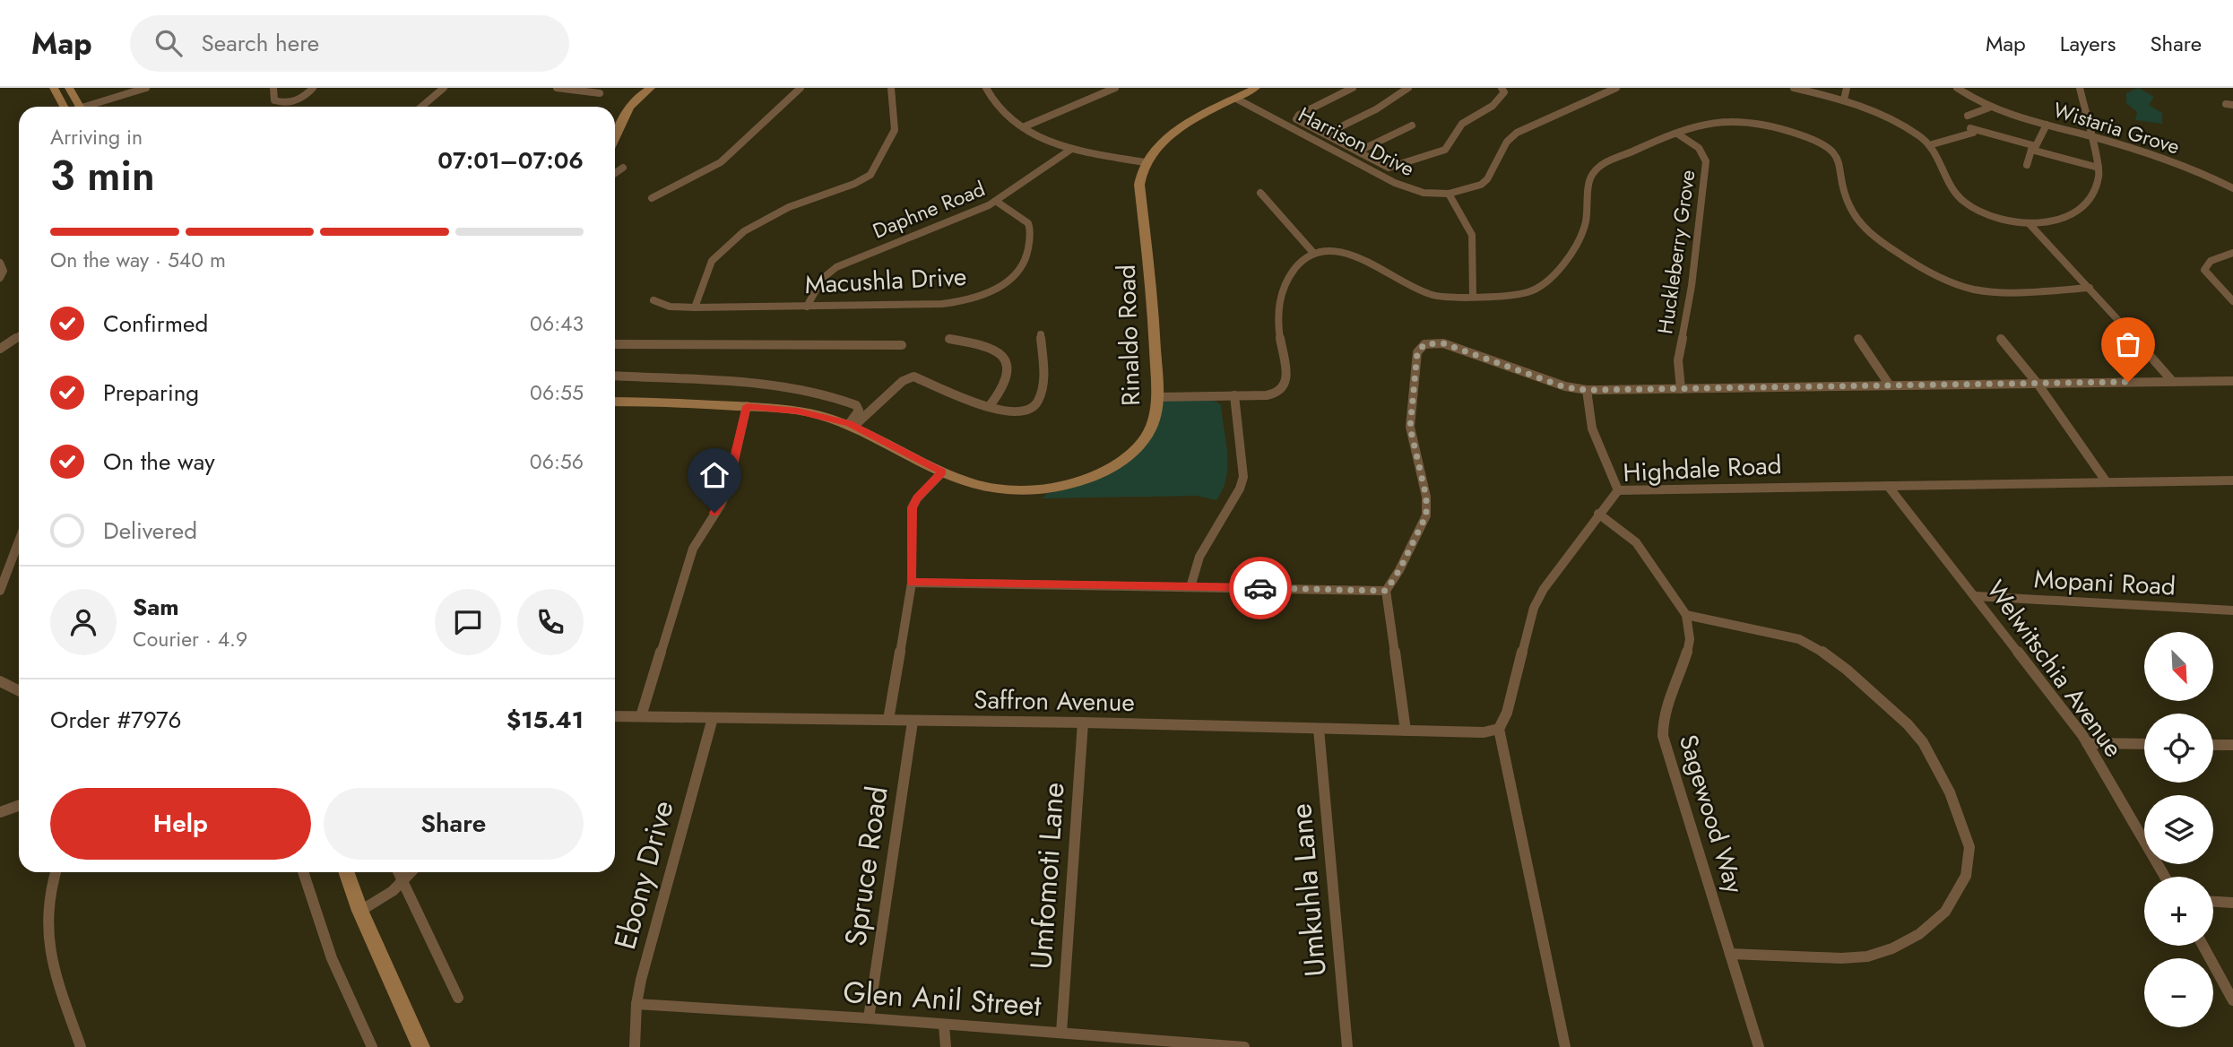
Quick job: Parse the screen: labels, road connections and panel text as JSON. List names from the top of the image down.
{
  "streets": {
    "street": [
      "Wistaria Grove",
      "Harrison Drive",
      "Daphne Road",
      "Huckleberry Grove",
      "Macushla Drive",
      "Rinaldo Road",
      "Highdale Road",
      "Mopani Road",
      "Welwitschia Avenue",
      "Saffron Avenue",
      "Sagewood Way",
      "Spruce Road",
      "Ebony Drive",
      "Umfomoti Lane",
      "Umkuhla Lane",
      "Glen Anil Street"
    ]
  },
  "crossings": [
    ["Daphne Road", "Macushla Drive"],
    ["Highdale Road", "Welwitschia Avenue"],
    ["Highdale Road", "Saffron Avenue"],
    ["Mopani Road", "Welwitschia Avenue"],
    ["Saffron Avenue", "Spruce Road"],
    ["Saffron Avenue", "Ebony Drive"],
    ["Saffron Avenue", "Umfomoti Lane"],
    ["Saffron Avenue", "Umkuhla Lane"],
    ["Spruce Road", "Glen Anil Street"],
    ["Ebony Drive", "Glen Anil Street"],
    ["Umfomoti Lane", "Glen Anil Street"]
  ],
  "north": "bottom right",
  "page": {
    "header": "Map",
    "search": "Search here",
    "nav": ["Map", "Layers", "Share"],
    "heading": ["3 min", "Arriving in", "07:01–07:06"],
    "panel": [
      "Sam",
      "Courier · 4.9",
      "Order #7976",
      "$15.41"
    ],
    "bar": "On the way · 540 m",
    "list": [
      ["Confirmed", "06:43"],
      ["Preparing", "06:55"],
      ["On the way", "06:56"],
      "Delivered"
    ],
    "map_buttons": ["+", "−"],
    "buttons": ["Help", "Share"]
  }
}
